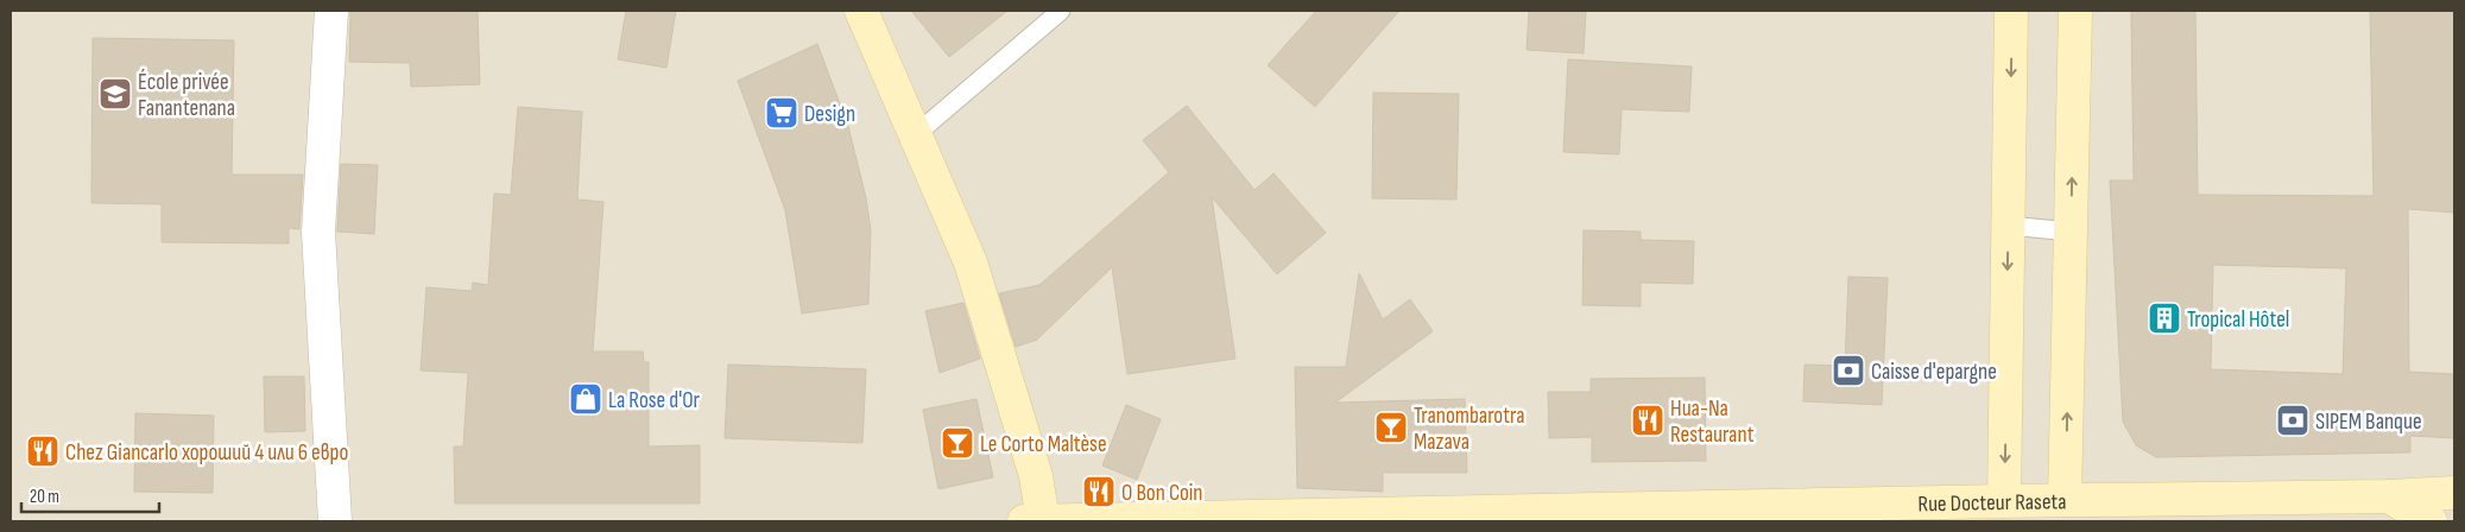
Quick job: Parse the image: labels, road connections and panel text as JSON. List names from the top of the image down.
{
  "streets": {
    "main road": ["Rue Docteur Raseta"]
  },
  "places": {
    "school or university": ["École privée Fanantenana"],
    "supermarket": ["Design"],
    "building": ["Tropical Hôtel"],
    "bank": ["Caisse d'epargne", "SIPEM Banque"],
    "shop": ["La Rose d'Or"],
    "restaurant": ["Hua-Na Restaurant", "Chez Giancarlo хороший 4 или 6 евро", "O Bon Coin"],
    "bar": ["Tranombarotra Mazava", "Le Corto Maltèse"]
  },
  "scale_bar": "20 m"
}
